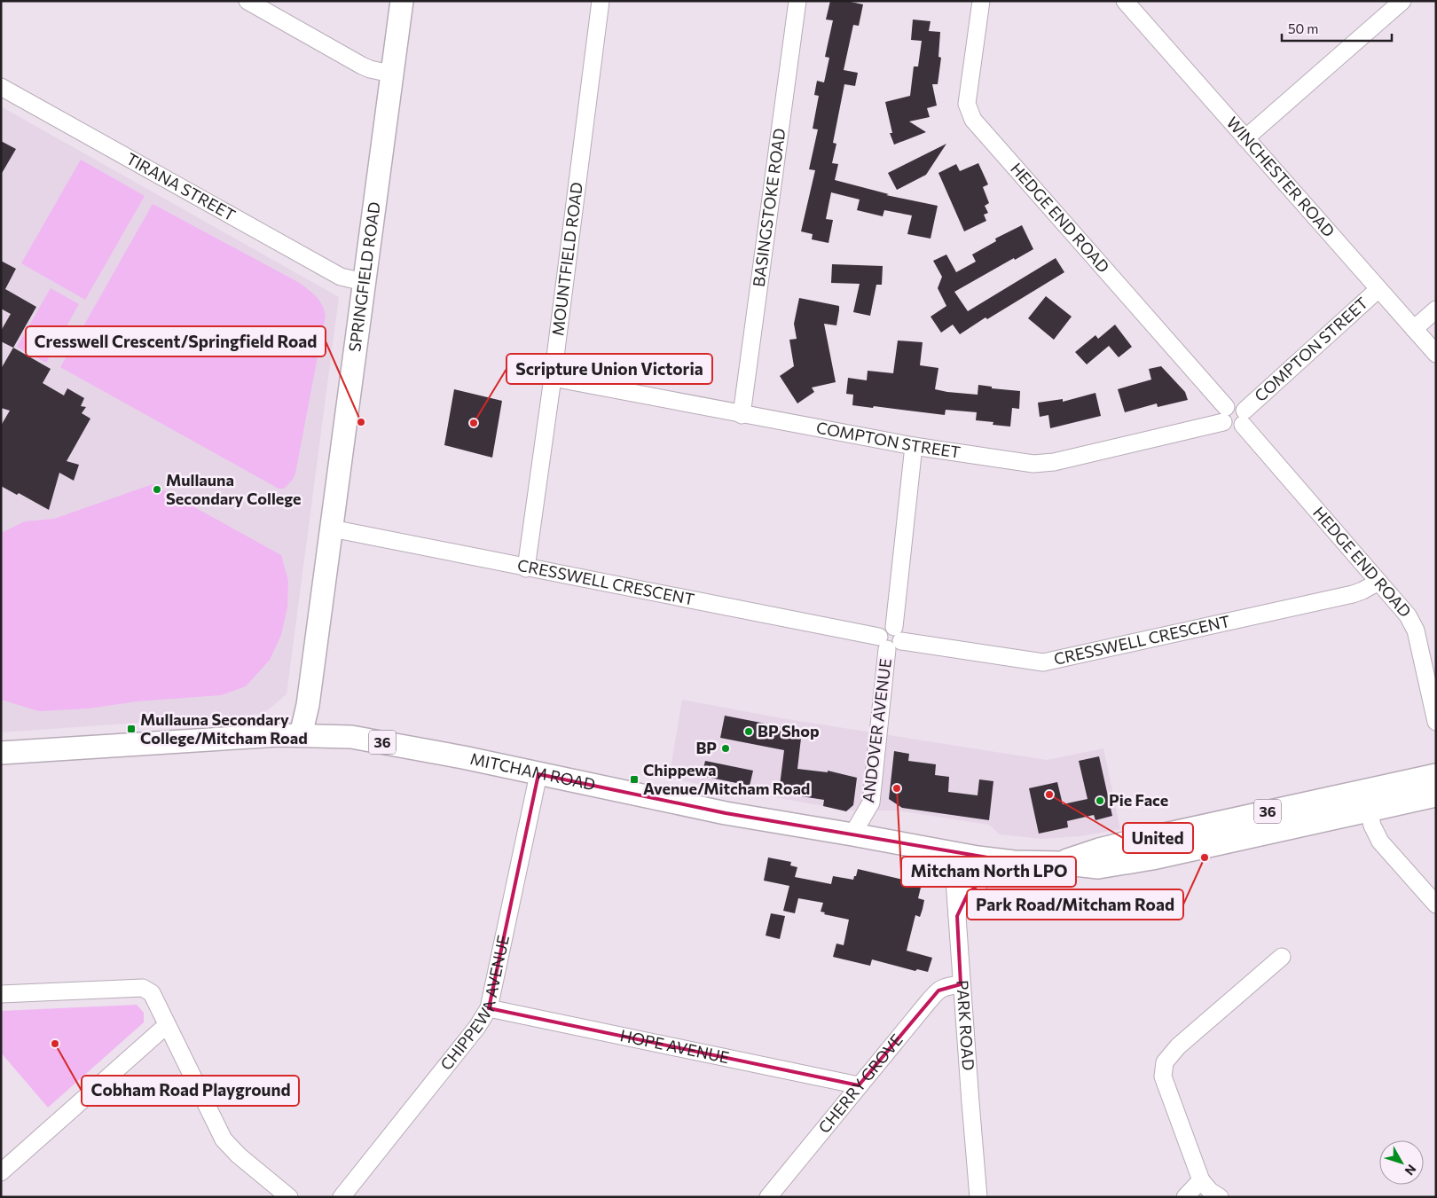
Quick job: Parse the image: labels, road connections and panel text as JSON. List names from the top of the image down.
{
  "streets": {
    "main road": ["SPRINGFIELD ROAD", "36", "MITCHAM ROAD"],
    "street": [
      "WINCHESTER ROAD",
      "TIRANA STREET",
      "BASINGSTOKE ROAD",
      "HEDGE END ROAD",
      "MOUNTFIELD ROAD",
      "COMPTON STREET",
      "CRESSWELL CRESCENT",
      "ANDOVER AVENUE",
      "CHIPPEWA AVENUE",
      "PARK ROAD",
      "HOPE AVENUE",
      "CHERRY GROVE"
    ]
  },
  "crossings": [
    ["WINCHESTER ROAD", "COMPTON STREET"],
    ["TIRANA STREET", "SPRINGFIELD ROAD"],
    ["BASINGSTOKE ROAD", "COMPTON STREET"],
    ["HEDGE END ROAD", "COMPTON STREET"],
    ["HEDGE END ROAD", "CRESSWELL CRESCENT"],
    ["MOUNTFIELD ROAD", "COMPTON STREET"],
    ["MOUNTFIELD ROAD", "CRESSWELL CRESCENT"],
    ["SPRINGFIELD ROAD", "CRESSWELL CRESCENT"],
    ["SPRINGFIELD ROAD", "MITCHAM ROAD"],
    ["COMPTON STREET", "ANDOVER AVENUE"],
    ["CRESSWELL CRESCENT", "ANDOVER AVENUE"],
    ["ANDOVER AVENUE", "MITCHAM ROAD"],
    ["MITCHAM ROAD", "CHIPPEWA AVENUE"],
    ["MITCHAM ROAD", "PARK ROAD"],
    ["CHIPPEWA AVENUE", "HOPE AVENUE"],
    ["PARK ROAD", "CHERRY GROVE"],
    ["HOPE AVENUE", "CHERRY GROVE"]
  ],
  "places": {
    "other": [
      "Cresswell Crescent/Springfield Road",
      "Scripture Union Victoria",
      "Mullauna Secondary College",
      "BP Shop",
      "BP",
      "Mitcham North LPO",
      "United",
      "Pie Face",
      "Park Road/Mitcham Road",
      "Cobham Road Playground"
    ],
    "transit": ["Mullauna Secondary College/Mitcham Road", "Chippewa Avenue/Mitcham Road"]
  },
  "scale_bar": "50 m",
  "north": "bottom right"
}
